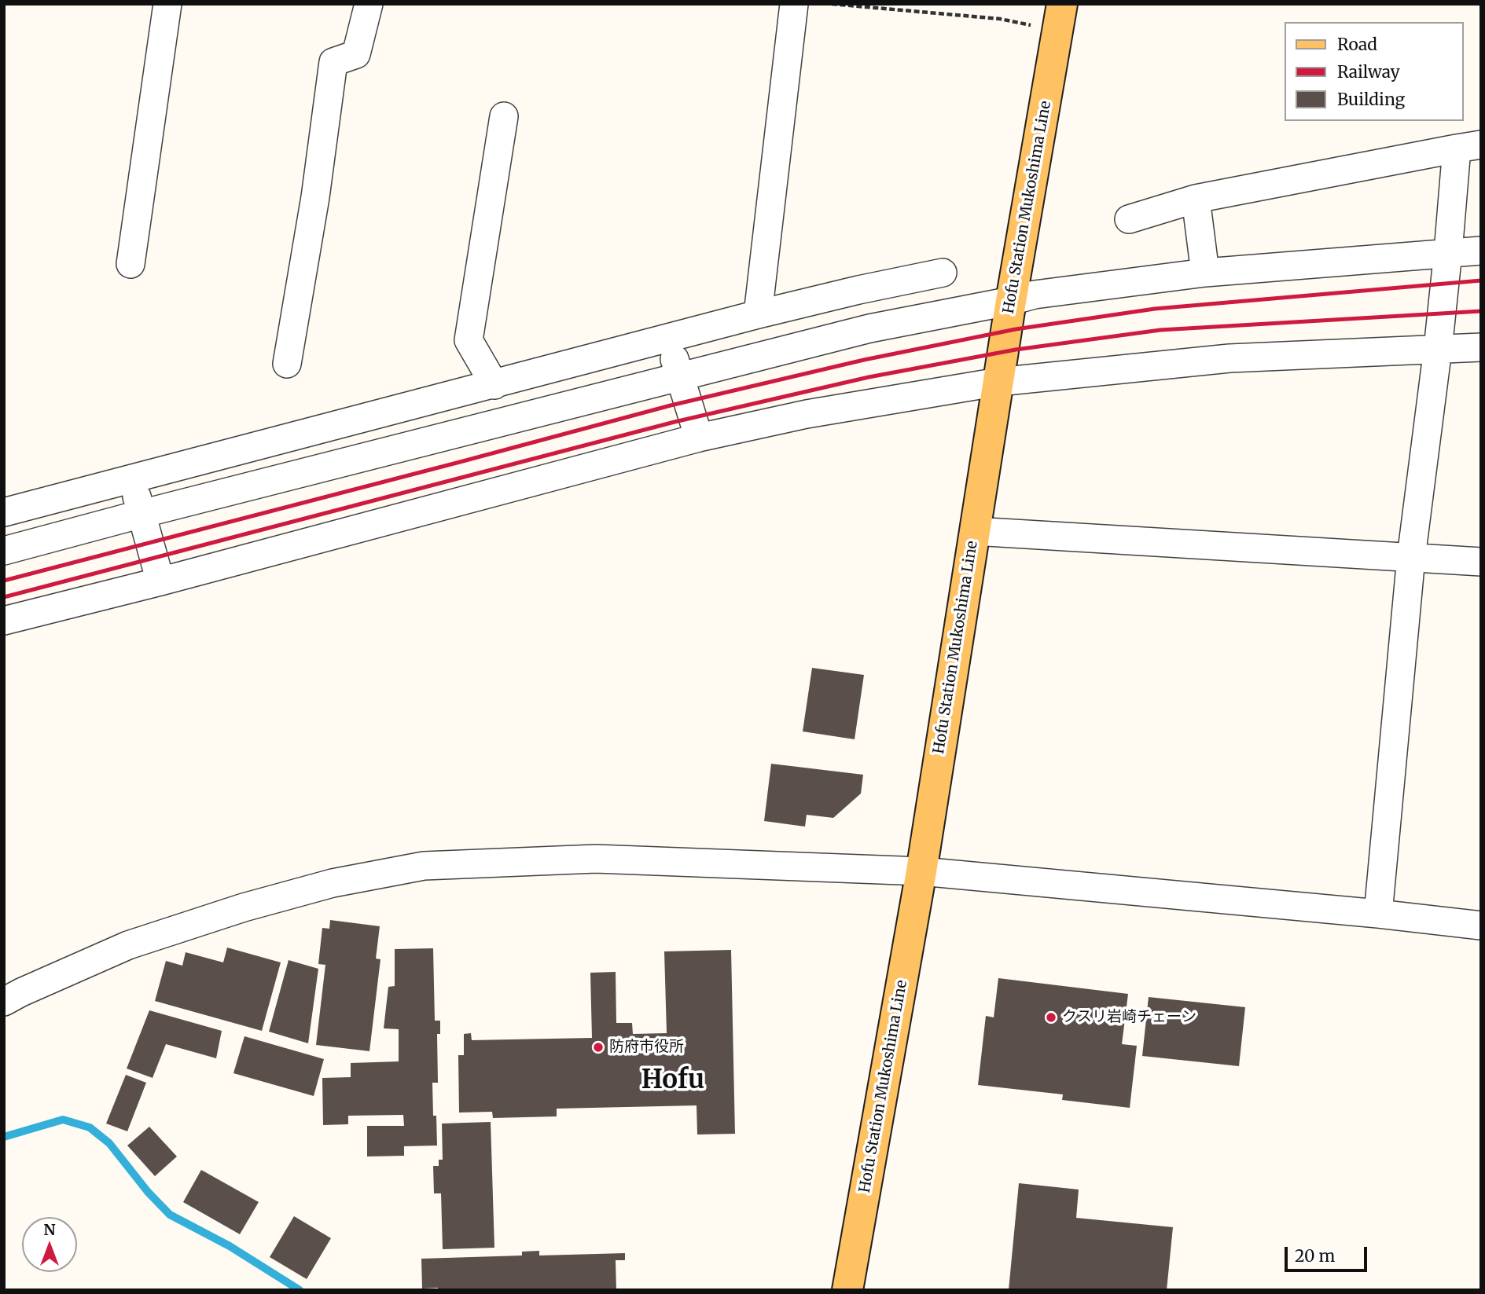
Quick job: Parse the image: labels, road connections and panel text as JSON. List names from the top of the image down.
{
  "streets": {
    "main road": ["Hofu Station Mukoshima Line"]
  },
  "districts": ["Hofu"],
  "places": ["クスリ岩崎チェーン", "防府市役所"],
  "legend": ["Road", "Railway", "Building"],
  "scale_bar": "20 m",
  "north": "top"
}
